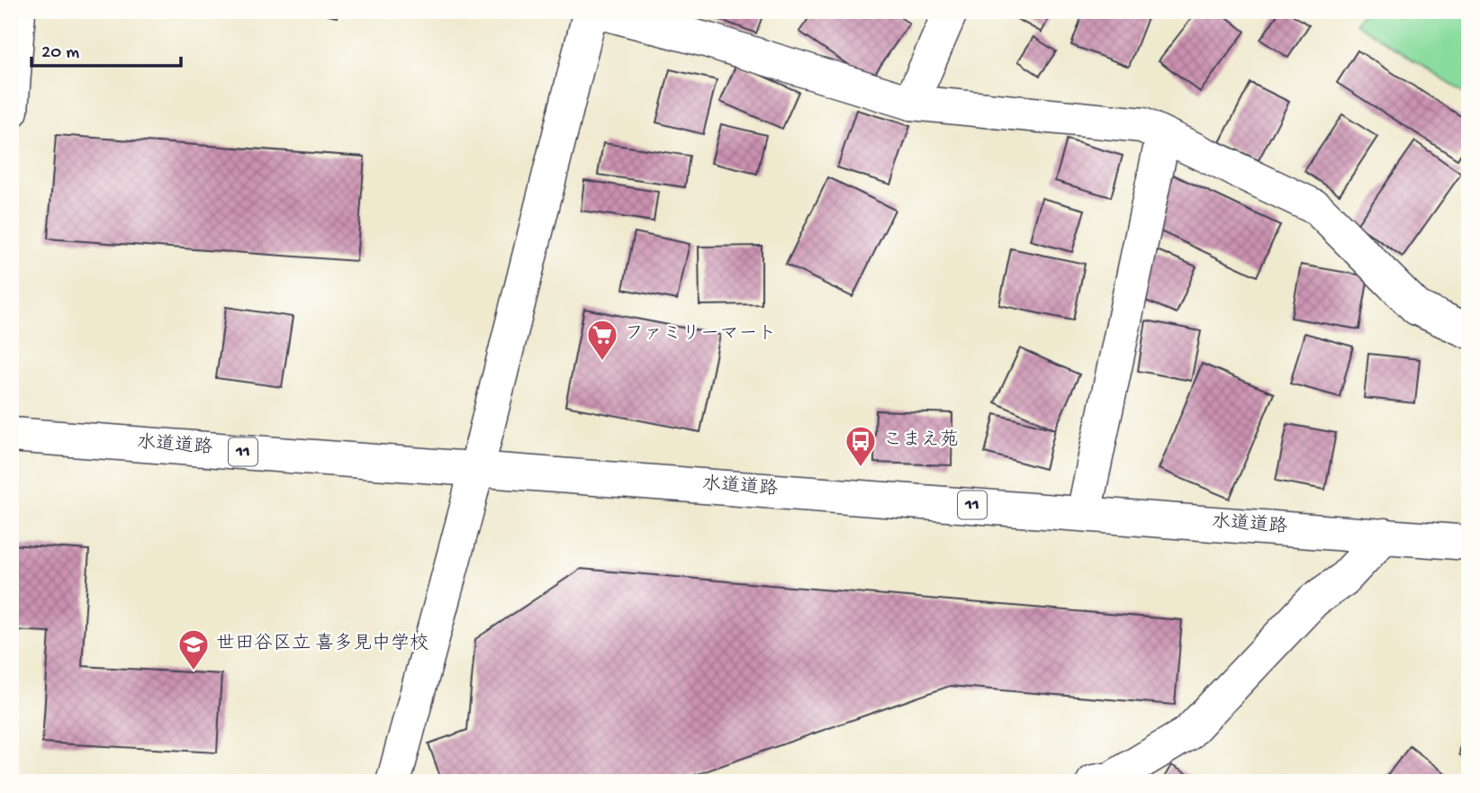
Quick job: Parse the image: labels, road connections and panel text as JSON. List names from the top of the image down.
{
  "streets": {
    "street": ["水道道路", "11"]
  },
  "places": {
    "supermarket": ["ファミリーマート"],
    "bus stop": ["こまえ苑"],
    "school or university": ["世田谷区立 喜多見中学校"]
  },
  "scale_bar": "20 m"
}
